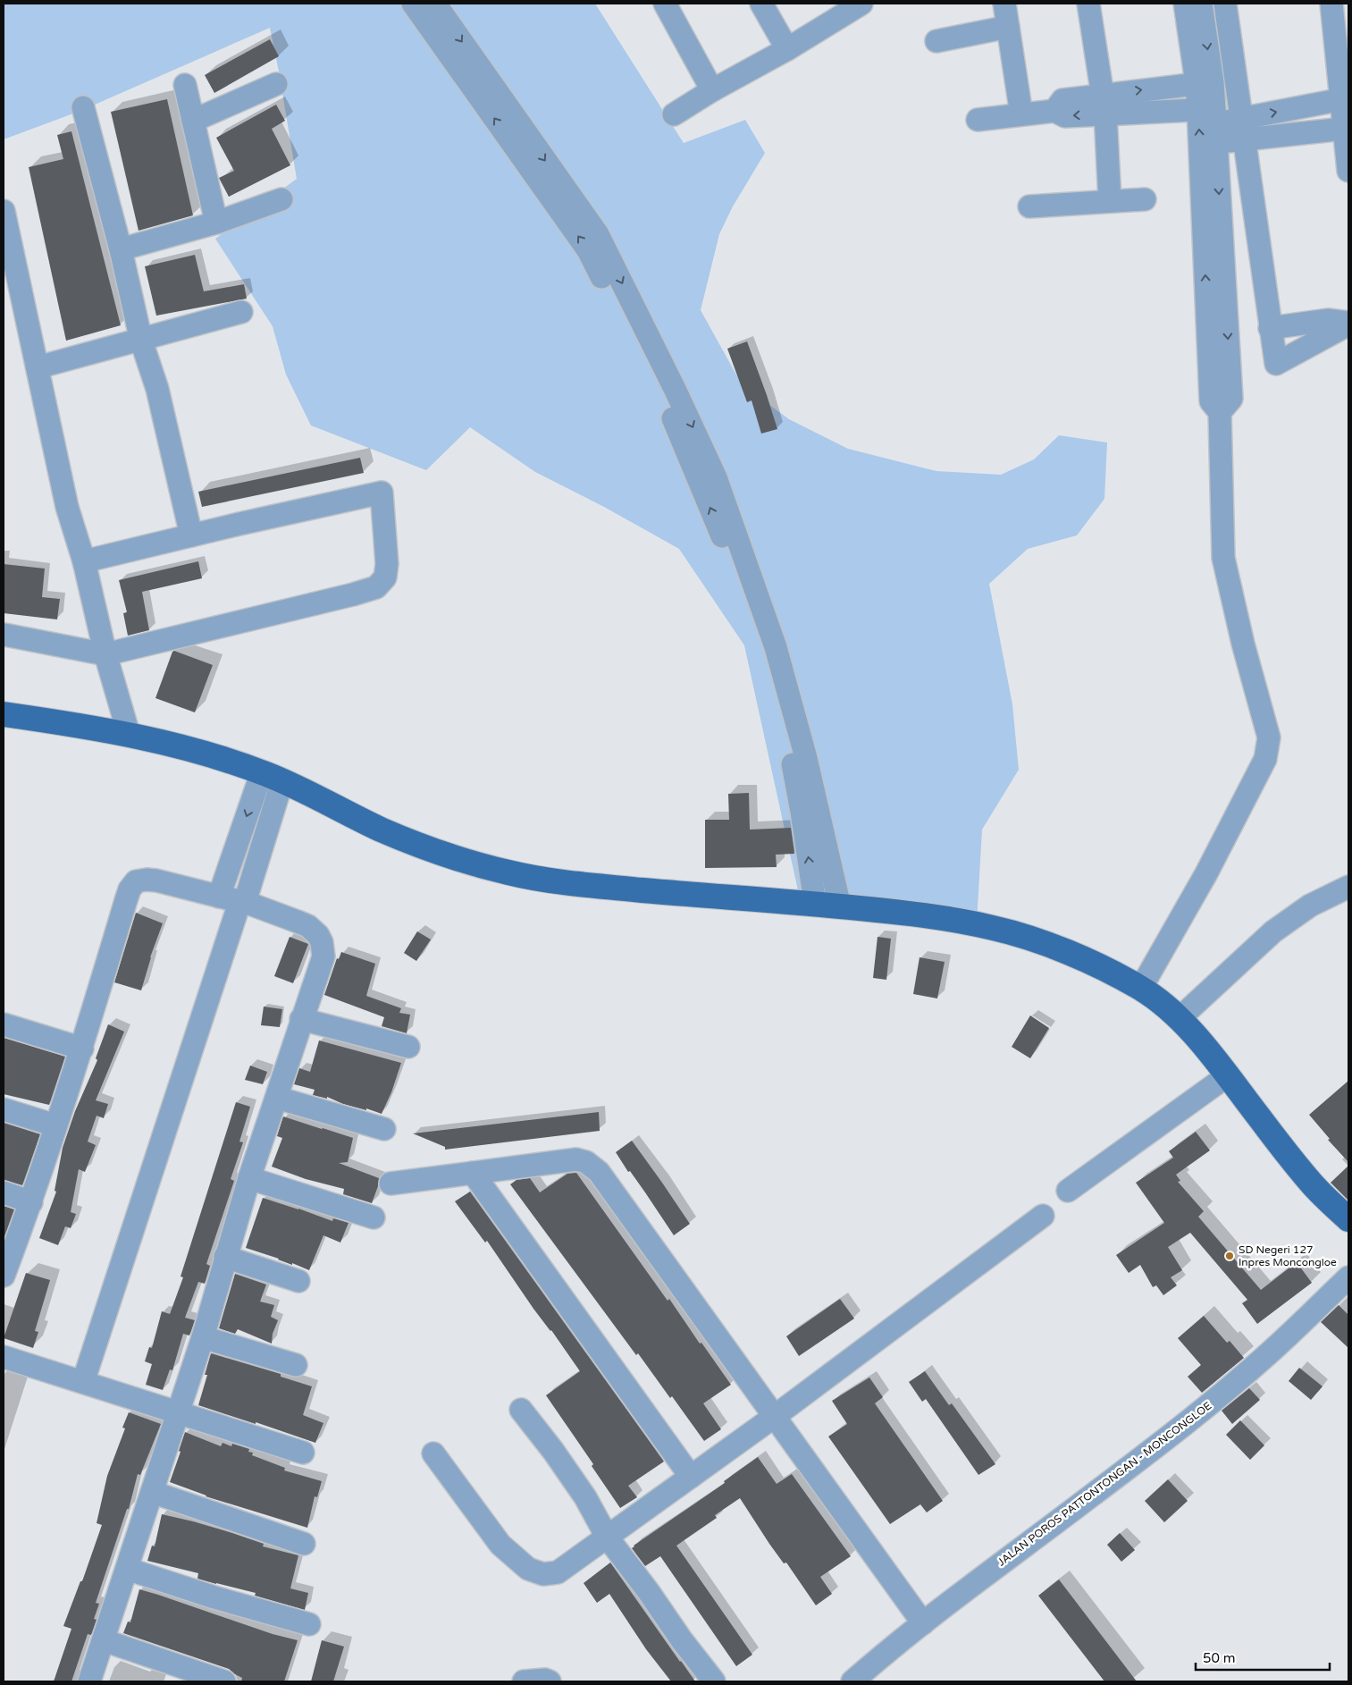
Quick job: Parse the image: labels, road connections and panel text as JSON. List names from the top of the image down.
{
  "streets": {
    "street": ["JALAN POROS PATTONTONGAN - MONCONGLOE"]
  },
  "places": ["SD Negeri 127 Inpres Moncongloe"],
  "scale_bar": "50 m"
}
